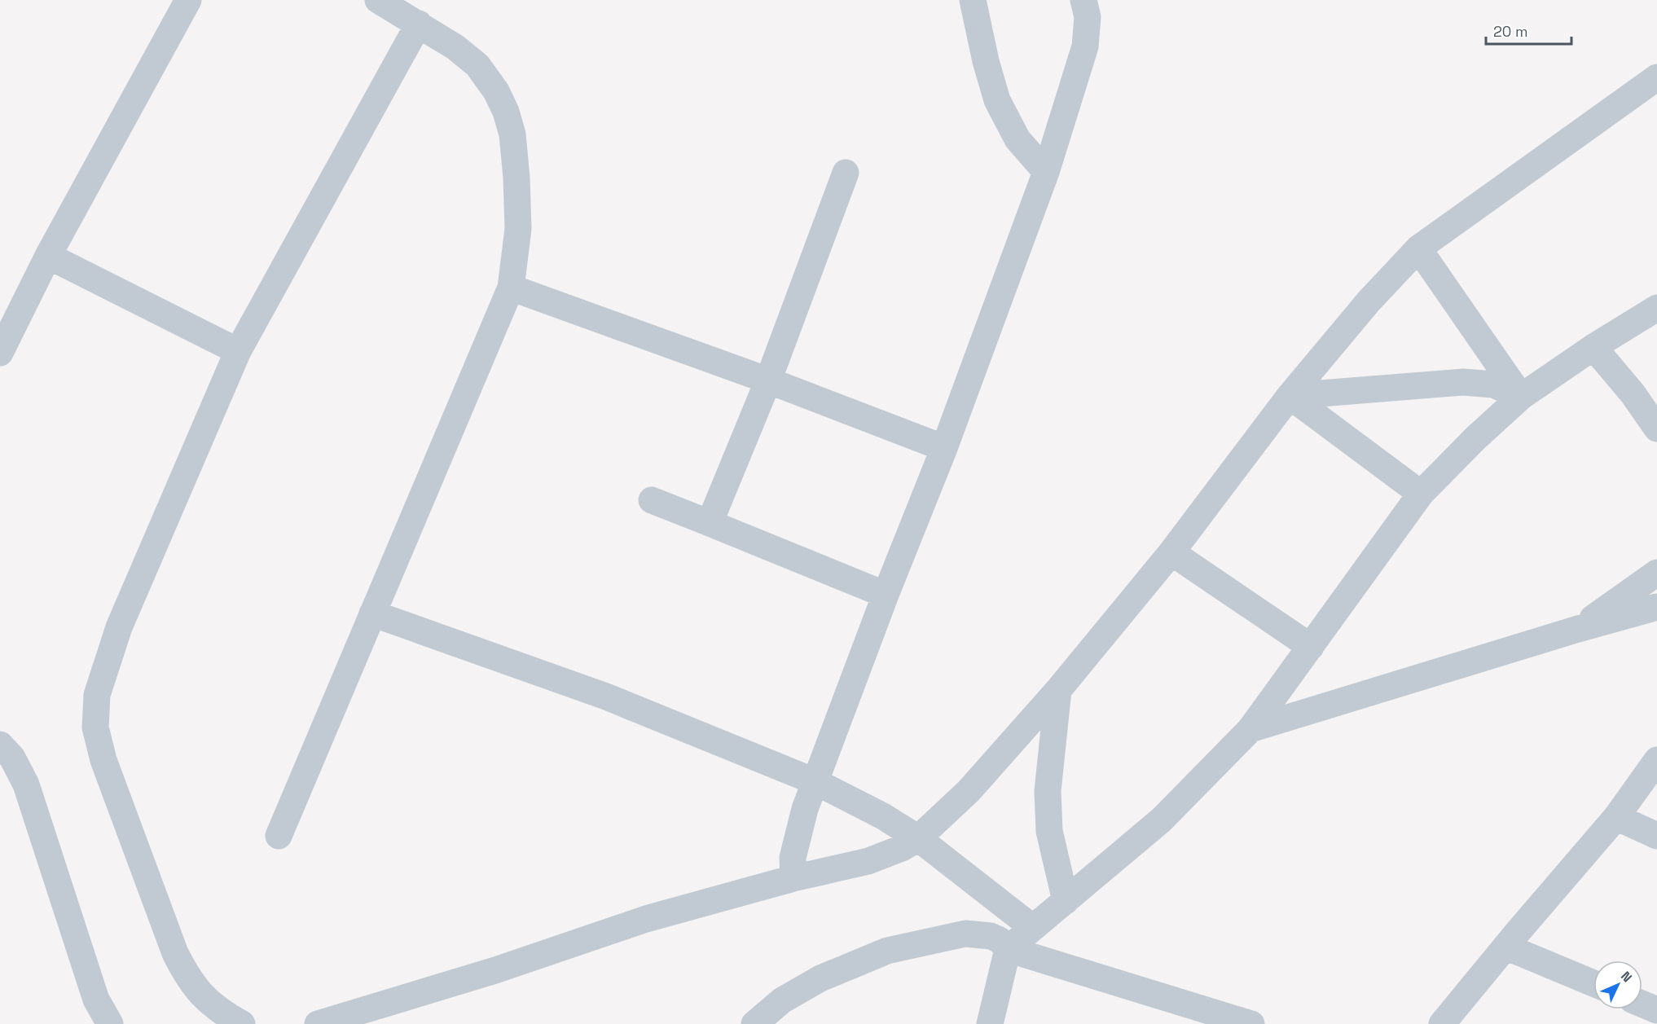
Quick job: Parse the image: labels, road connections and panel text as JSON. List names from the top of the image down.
{
  "scale_bar": "20 m",
  "north": "top right"
}
